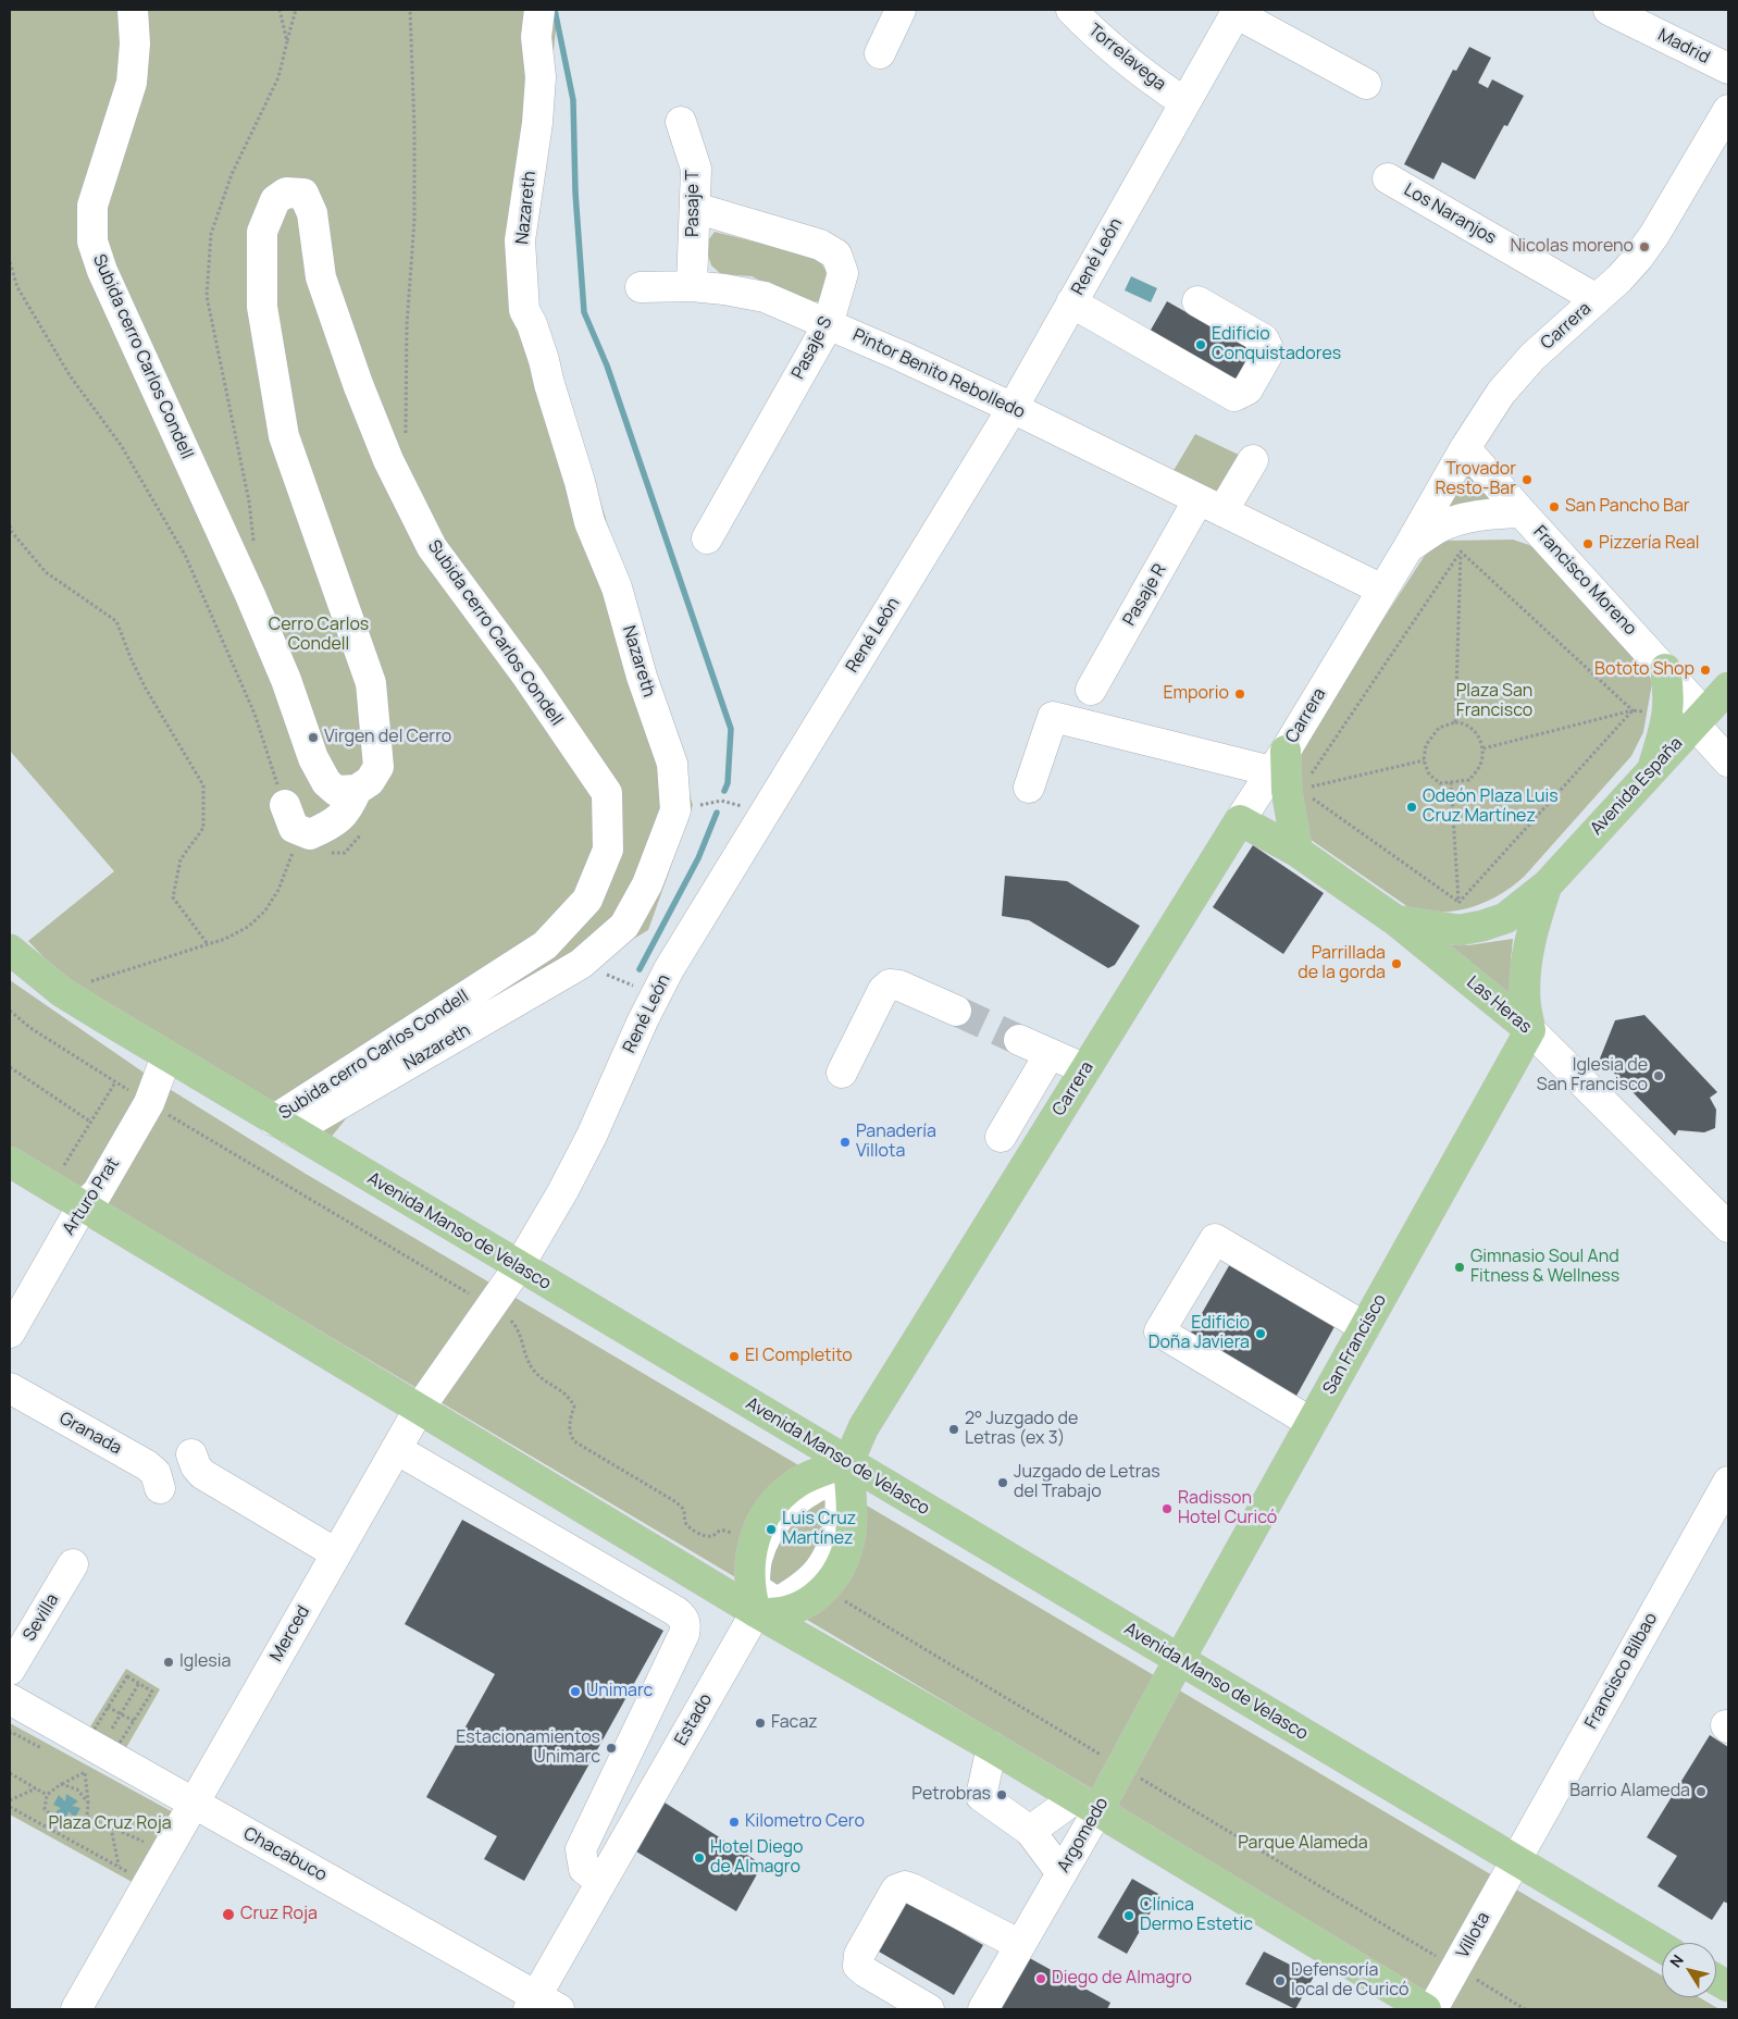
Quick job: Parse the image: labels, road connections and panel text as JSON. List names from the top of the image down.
{
  "streets": {
    "main road": [
      "Carrera",
      "Avenida España",
      "Las Heras",
      "Avenida Manso de Velasco",
      "San Francisco",
      "Argomedo"
    ],
    "street": [
      "Madrid",
      "Torrelavega",
      "Pasaje T",
      "Nazareth",
      "Los Naranjos",
      "René León",
      "Pasaje S",
      "Subida cerro Carlos Condell",
      "Pintor Benito Rebolledo",
      "Francisco Moreno",
      "Pasaje R",
      "Arturo Prat",
      "Granada",
      "Sevilla",
      "Merced",
      "Francisco Bilbao",
      "Estado",
      "Chacabuco",
      "Villota"
    ]
  },
  "crossings": [
    ["Torrelavega", "René León"],
    ["Pasaje T", "Pasaje S"],
    ["Pasaje T", "Pintor Benito Rebolledo"],
    ["Nazareth", "Subida cerro Carlos Condell"],
    ["Nazareth", "Avenida Manso de Velasco"],
    ["Los Naranjos", "Carrera"],
    ["René León", "Pintor Benito Rebolledo"],
    ["René León", "Avenida Manso de Velasco"],
    ["René León", "Merced"],
    ["Carrera", "Pintor Benito Rebolledo"],
    ["Carrera", "Francisco Moreno"],
    ["Carrera", "Las Heras"],
    ["Carrera", "Avenida Manso de Velasco"],
    ["Pasaje S", "Pintor Benito Rebolledo"],
    ["Subida cerro Carlos Condell", "Avenida Manso de Velasco"],
    ["Pintor Benito Rebolledo", "Pasaje R"],
    ["Francisco Moreno", "Avenida España"],
    ["Avenida España", "Las Heras"],
    ["Avenida España", "San Francisco"],
    ["Las Heras", "San Francisco"],
    ["Arturo Prat", "Avenida Manso de Velasco"],
    ["Avenida Manso de Velasco", "San Francisco"],
    ["Avenida Manso de Velasco", "Merced"],
    ["Avenida Manso de Velasco", "Francisco Bilbao"],
    ["Avenida Manso de Velasco", "Argomedo"],
    ["Avenida Manso de Velasco", "Villota"],
    ["San Francisco", "Argomedo"],
    ["Merced", "Chacabuco"],
    ["Francisco Bilbao", "Villota"],
    ["Estado", "Chacabuco"]
  ],
  "parks": [
    "Cerro Carlos Condell",
    "Plaza San Francisco",
    "Plaza Cruz Roja",
    "Parque Alameda"
  ],
  "places": [
    "Nicolas moreno",
    "Edificio Conquistadores",
    "Trovador Resto-Bar",
    "San Pancho Bar",
    "Pizzería Real",
    "Bototo Shop",
    "Emporio",
    "Virgen del Cerro",
    "Odeón Plaza Luis Cruz Martínez",
    "Parrillada de la gorda",
    "Iglesia de San Francisco",
    "Panadería Villota",
    "Gimnasio Soul And Fitness & Wellness",
    "Edificio Doña Javiera",
    "El Completito",
    "2° Juzgado de Letras (ex 3)",
    "Juzgado de Letras del Trabajo",
    "Radisson Hotel Curicó",
    "Luis Cruz Martínez",
    "Iglesia",
    "Unimarc",
    "Facaz",
    "Estacionamientos Unimarc",
    "Barrio Alameda",
    "Petrobras",
    "Kilometro Cero",
    "Hotel Diego de Almagro",
    "Cruz Roja",
    "Clínica Dermo Estetic",
    "Diego de Almagro",
    "Defensoría local de Curicó"
  ],
  "north": "top left"
}
